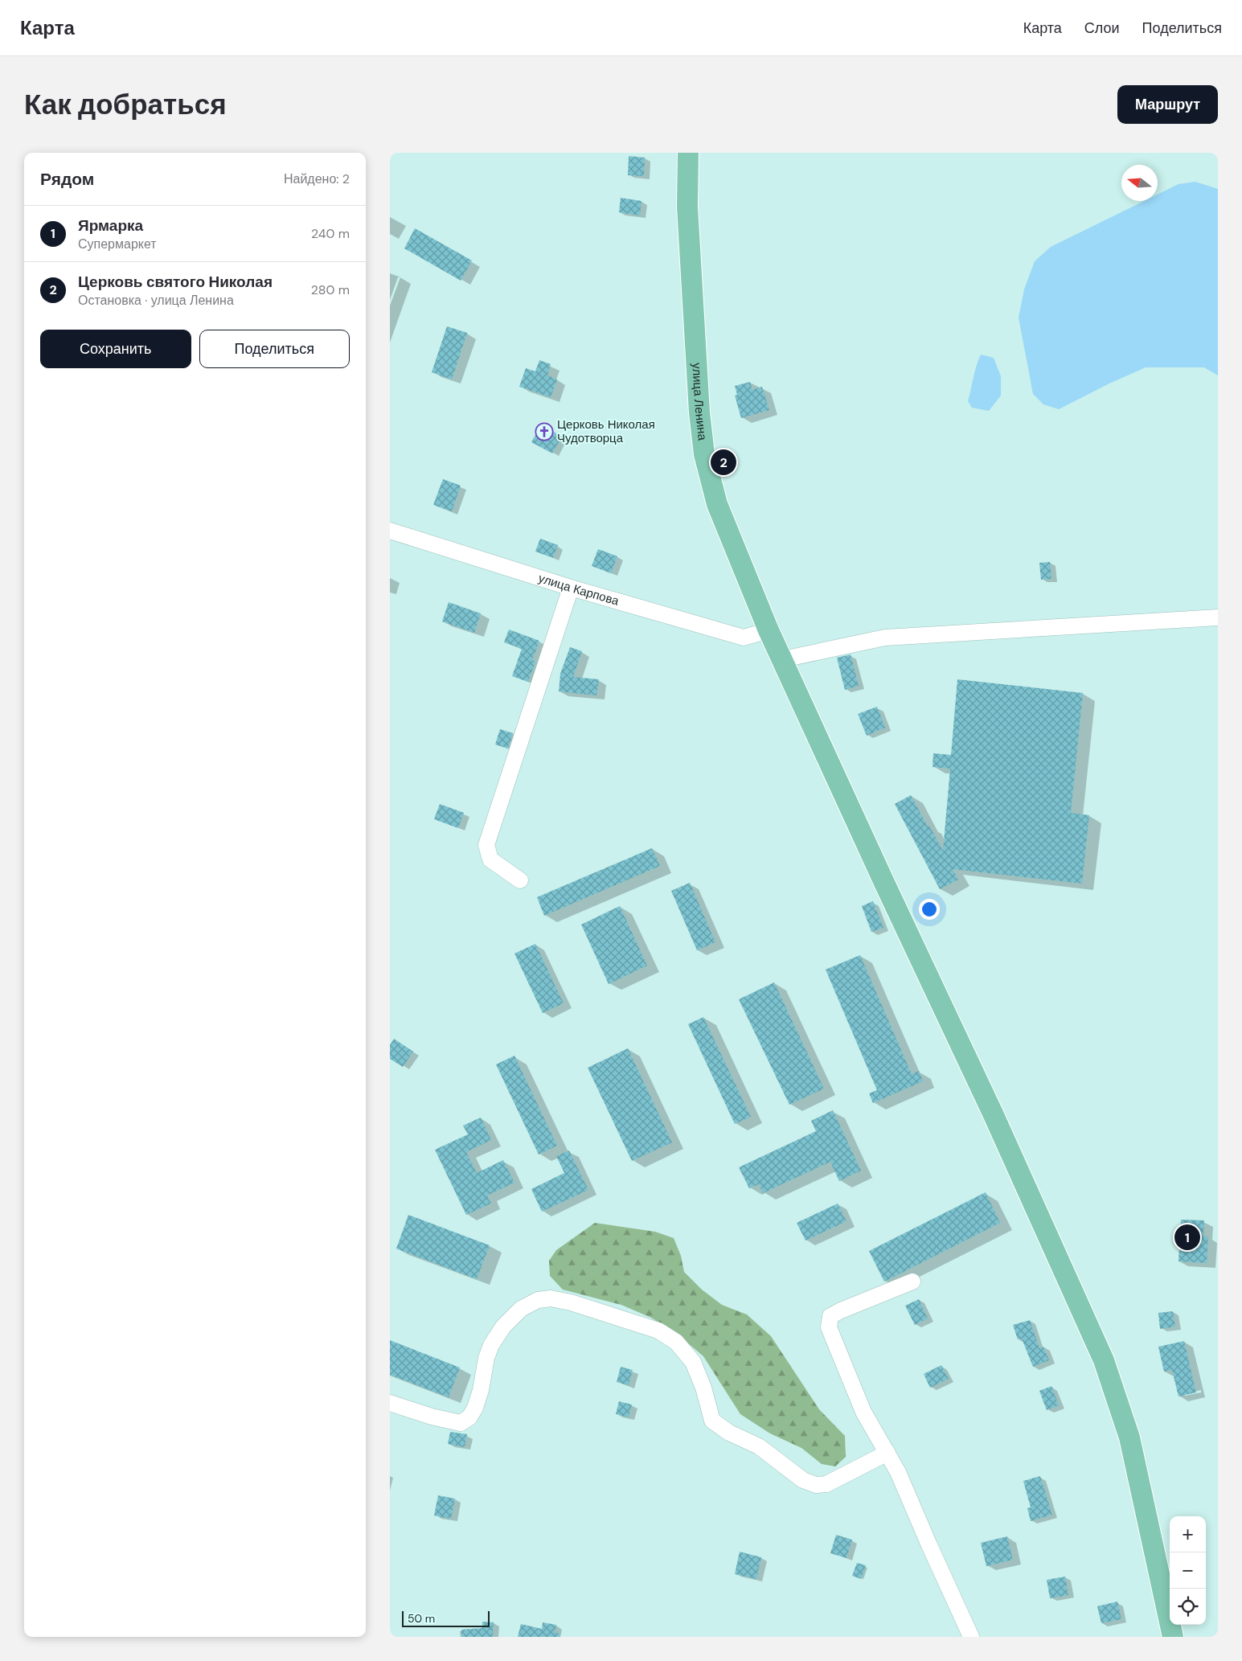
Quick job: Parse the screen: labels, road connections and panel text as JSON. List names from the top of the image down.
{
  "streets": {
    "main road": ["улица Ленина"],
    "street": ["улица Карпова"]
  },
  "crossings": [
    ["улица Ленина", "улица Карпова"]
  ],
  "places": {
    "church": ["Церковь Николая Чудотворца"]
  },
  "scale_bar": "50 m",
  "north": "left",
  "page": {
    "header": "Карта",
    "nav": ["Карта", "Слои", "Поделиться"],
    "buttons": [
      "Маршрут",
      ["Сохранить", "Поделиться"]
    ],
    "title": "Как добраться",
    "heading": ["Рядом", "Найдено: 2"],
    "list": [
      {
        "mark": "1",
        "name": "Ярмарка",
        "note": "Супермаркет",
        "value": "240 m"
      },
      {
        "mark": "2",
        "name": "Церковь святого Николая",
        "note": "Остановка · улица Ленина",
        "value": "280 m"
      }
    ],
    "pins": ["2", "1"],
    "map_buttons": ["+", "−"],
    "scale": "50 m"
  }
}
